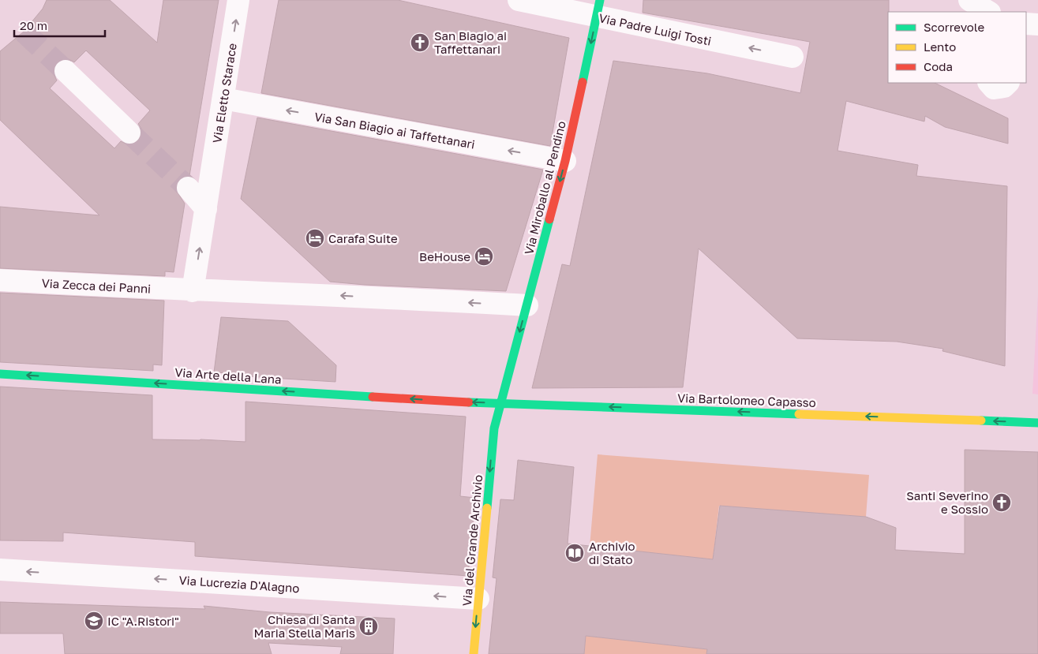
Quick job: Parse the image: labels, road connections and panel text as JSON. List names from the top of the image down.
{
  "streets": {
    "street": [
      "Via Padre Luigi Tosti",
      "Via Eletto Starace",
      "Via San Biagio ai Taffettanari",
      "Via Miroballo al Pendino",
      "Via Zecca dei Panni",
      "Via Arte della Lana",
      "Via Bartolomeo Capasso",
      "Via del Grande Archivio",
      "Via Lucrezia D'Alagno"
    ]
  },
  "crossings": [
    ["Via Padre Luigi Tosti", "Via Miroballo al Pendino"],
    ["Via Eletto Starace", "Via San Biagio ai Taffettanari"],
    ["Via Eletto Starace", "Via Zecca dei Panni"],
    ["Via San Biagio ai Taffettanari", "Via Miroballo al Pendino"],
    ["Via Miroballo al Pendino", "Via Zecca dei Panni"],
    ["Via Miroballo al Pendino", "Via del Grande Archivio"],
    ["Via Arte della Lana", "Via Bartolomeo Capasso"],
    ["Via del Grande Archivio", "Via Lucrezia D'Alagno"]
  ],
  "one_way": [
    "Via Padre Luigi Tosti",
    "Via Eletto Starace",
    "Via San Biagio ai Taffettanari",
    "Via Miroballo al Pendino",
    "Via Zecca dei Panni",
    "Via Arte della Lana",
    "Via Bartolomeo Capasso",
    "Via del Grande Archivio",
    "Via Lucrezia D'Alagno"
  ],
  "places": {
    "church": ["San Biagio ai Taffettanari", "Santi Severino e Sossio"],
    "hotel": ["Carafa Suite", "BeHouse"],
    "library": ["Archivio di Stato"],
    "school or university": ["IC \"A.Ristori\""],
    "building": ["Chiesa di Santa Maria Stella Maris"]
  },
  "legend": ["Scorrevole", "Lento", "Coda"],
  "scale_bar": "20 m"
}
